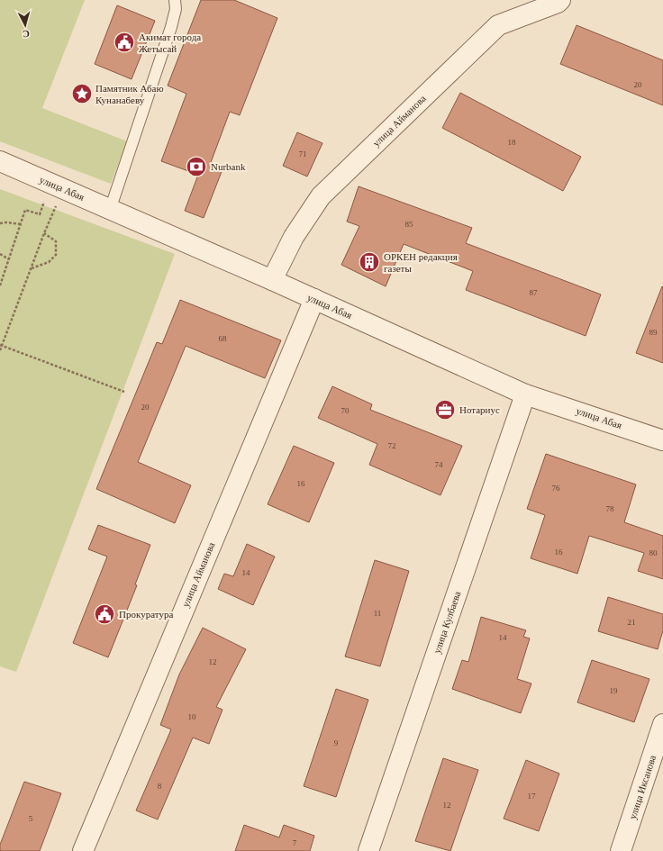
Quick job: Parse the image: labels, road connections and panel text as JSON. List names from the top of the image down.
{
  "streets": {
    "street": [
      "улица Айманова",
      "улица Абая",
      "улица Кулбаева",
      "улица Иксанова"
    ]
  },
  "crossings": [
    ["улица Айманова", "улица Абая"],
    ["улица Абая", "улица Кулбаева"]
  ],
  "places": {
    "public building": ["Акимат города Жетысай", "Прокуратура"],
    "place": ["Памятник Абаю Кунанабеву"],
    "bank": ["Nurbank"],
    "building": ["ОРКЕН редакция газеты"],
    "office": ["Нотариус"]
  },
  "house_numbers": [
    "20",
    "18",
    "71",
    "85",
    "87",
    "89",
    "68",
    "20",
    "70",
    "72",
    "74",
    "16",
    "76",
    "78",
    "16",
    "80",
    "14",
    "11",
    "21",
    "14",
    "12",
    "19",
    "10",
    "9",
    "8",
    "17",
    "12",
    "5",
    "7"
  ],
  "north": "bottom"
}
